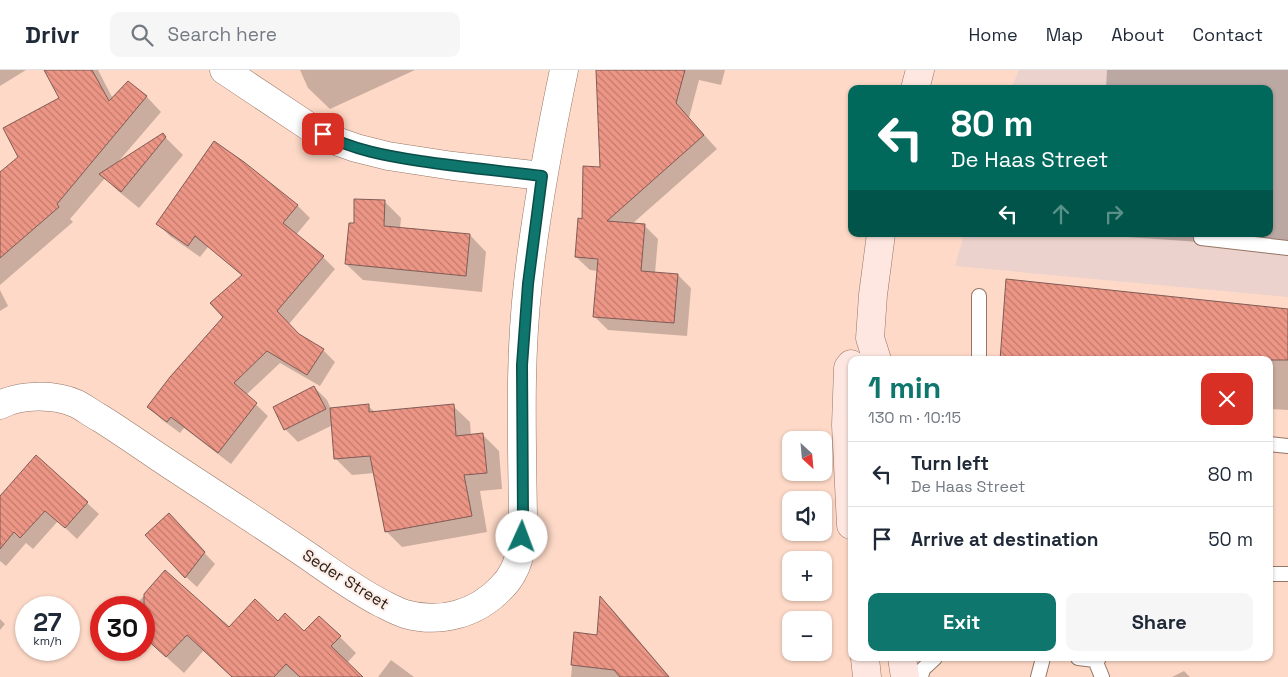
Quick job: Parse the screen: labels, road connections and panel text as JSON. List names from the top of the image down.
{
  "streets": {
    "street": ["Seder Street"]
  },
  "north": "bottom right",
  "page": {
    "header": "Drivr",
    "search": "Search here",
    "nav": [
      "Home",
      "Map",
      "About",
      "Contact"
    ],
    "turn": ["80 m", "De Haas Street"],
    "heading": ["1 min", "130 m · 10:15"],
    "map_buttons": ["+", "−"],
    "list": [
      {
        "name": "Turn left",
        "note": "De Haas Street",
        "value": "80 m"
      },
      {
        "name": "Arrive at destination",
        "value": "50 m"
      }
    ],
    "buttons": ["Exit", "Share"],
    "speed": "27 km/h",
    "limit": "30"
  }
}
